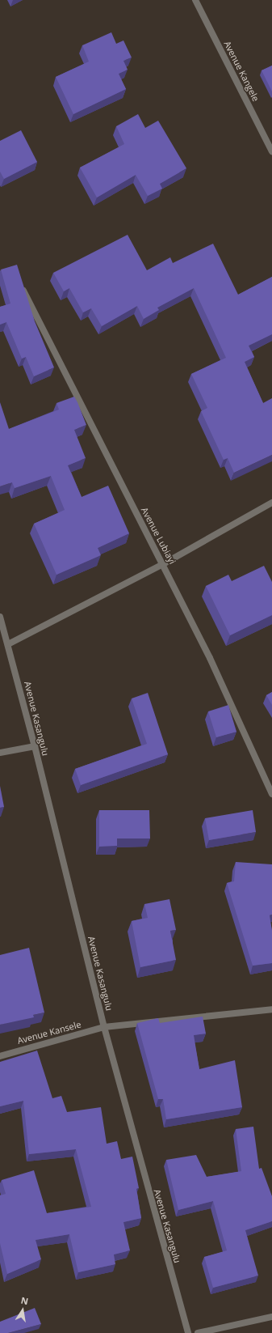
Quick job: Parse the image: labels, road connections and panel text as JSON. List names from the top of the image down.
{
  "streets": {
    "street": [
      "Avenue Kangele",
      "Avenue Lubiayi",
      "Avenue Kasangulu",
      "Avenue Kansele"
    ]
  },
  "crossings": [
    ["Avenue Kasangulu", "Avenue Kansele"]
  ],
  "north": "top"
}
